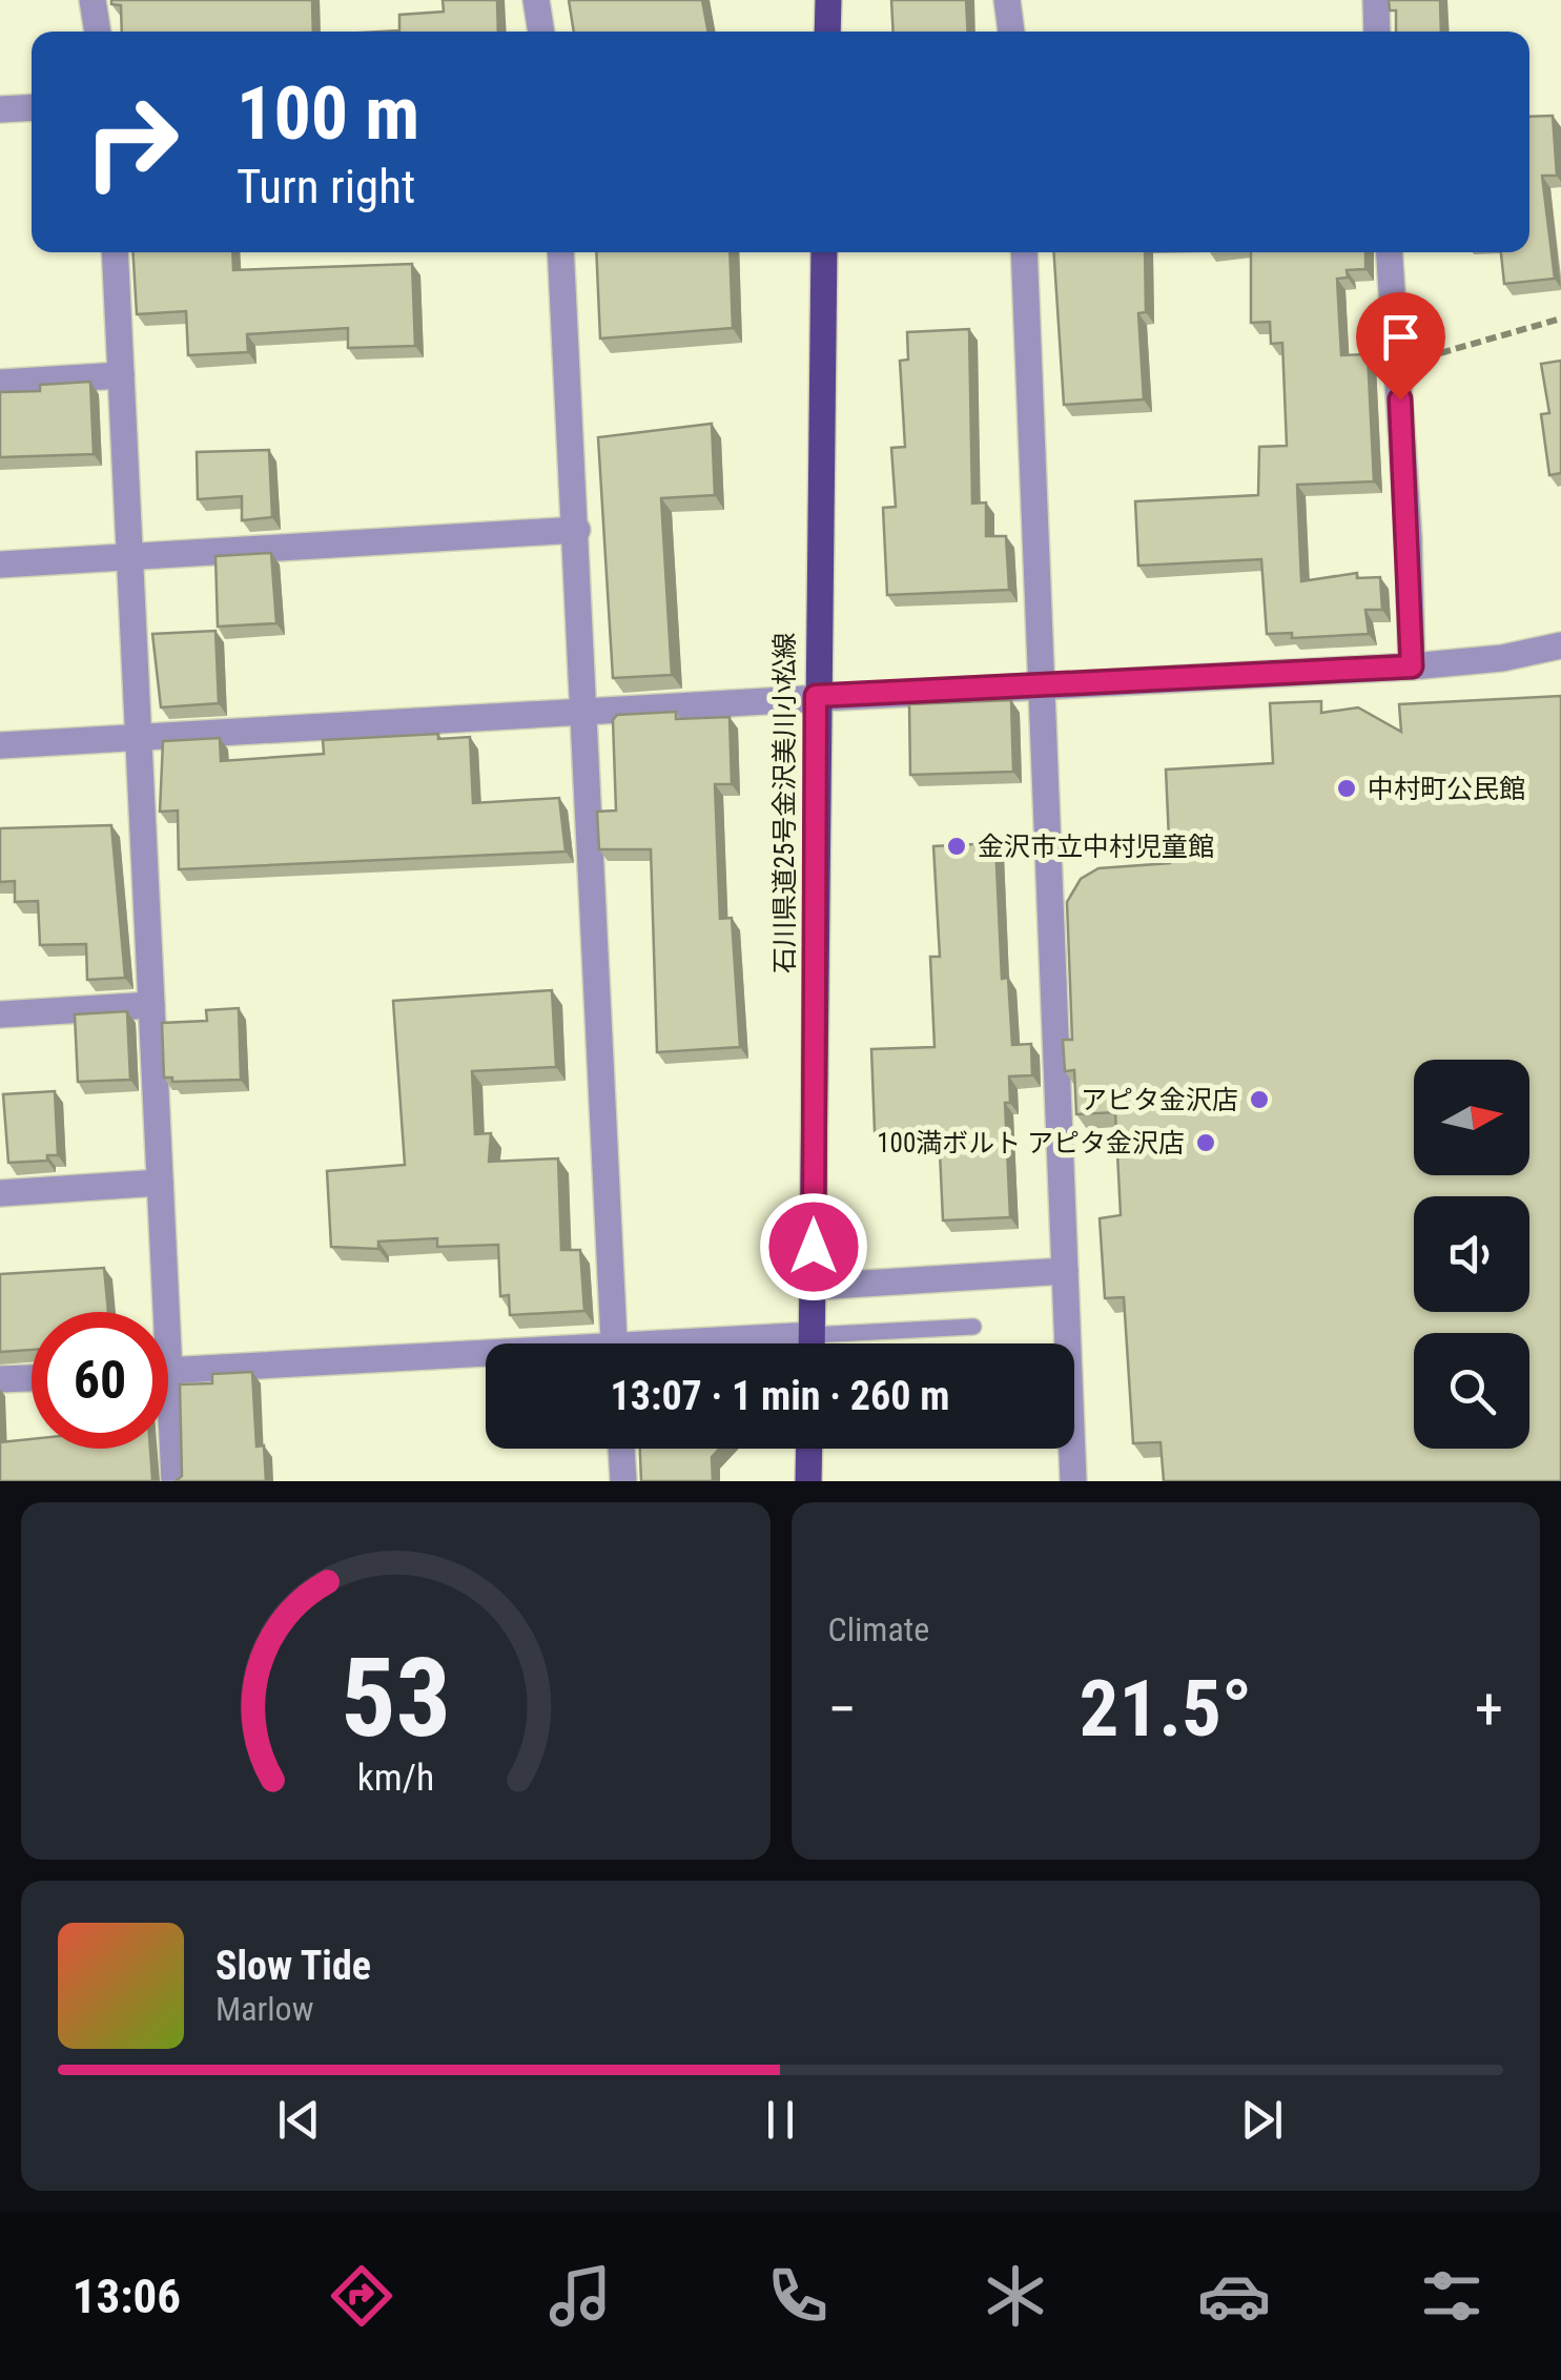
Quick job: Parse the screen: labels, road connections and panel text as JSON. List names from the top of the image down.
{
  "streets": {
    "main road": ["石川県道25号金沢美川小松線"]
  },
  "places": [
    "中村町公民館",
    "金沢市立中村児童館",
    "アピタ金沢店",
    "100満ボルト アピタ金沢店"
  ],
  "north": "right",
  "page": {
    "turn": ["100 m", "Turn right"],
    "limit": "60",
    "trip": "13:07 · 1 min · 260 m",
    "tile": "Climate",
    "heat": ["−", "21.5°", "+"],
    "song": ["Slow Tide", "Marlow"],
    "tabs": "13:06",
    "gauge": ["53", "km/h"]
  }
}
